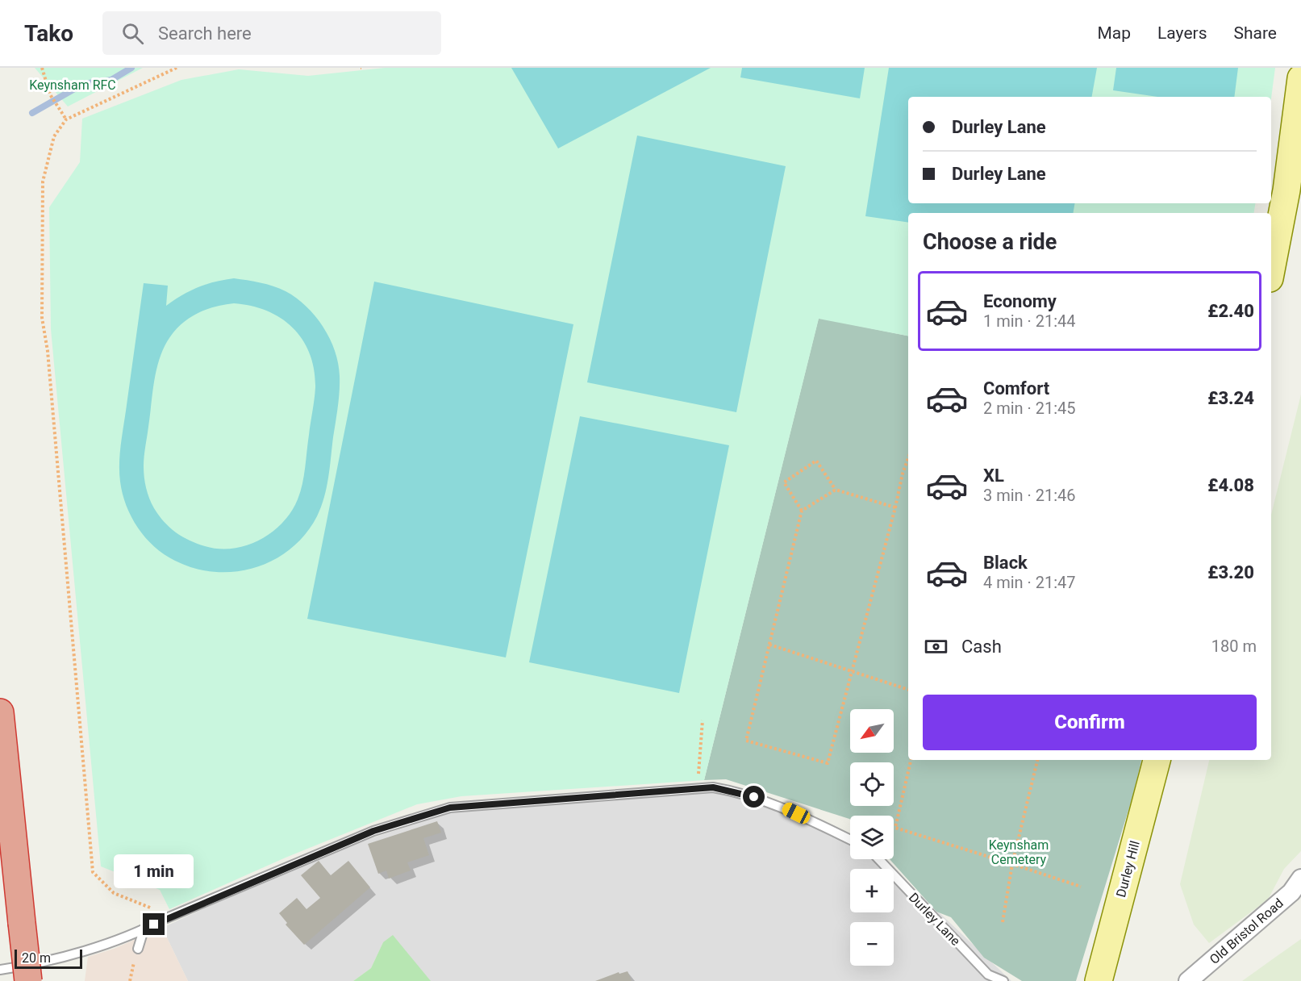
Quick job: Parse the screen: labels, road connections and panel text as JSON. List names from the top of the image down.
{
  "streets": {
    "main road": ["Durley Hill"],
    "street": ["Old Bristol Road"],
    "lane": ["Durley Lane"]
  },
  "parks": ["Keynsham RFC", "Keynsham Cemetery"],
  "scale_bar": "20 m",
  "north": "bottom left",
  "page": {
    "header": "Tako",
    "search": "Search here",
    "nav": ["Map", "Layers", "Share"],
    "banner": ["Durley Lane", "Durley Lane"],
    "heading": "Choose a ride",
    "list": [
      {
        "name": "Economy",
        "note": "1 min · 21:44",
        "value": "£2.40"
      },
      {
        "name": "Comfort",
        "note": "2 min · 21:45",
        "value": "£3.24"
      },
      {
        "name": "XL",
        "note": "3 min · 21:46",
        "value": "£4.08"
      },
      {
        "name": "Black",
        "note": "4 min · 21:47",
        "value": "£3.20"
      }
    ],
    "pay": ["Cash", "180 m"],
    "buttons": "Confirm",
    "map_buttons": ["+", "−"],
    "bubble": "1 min",
    "scale": "20 m"
  }
}
